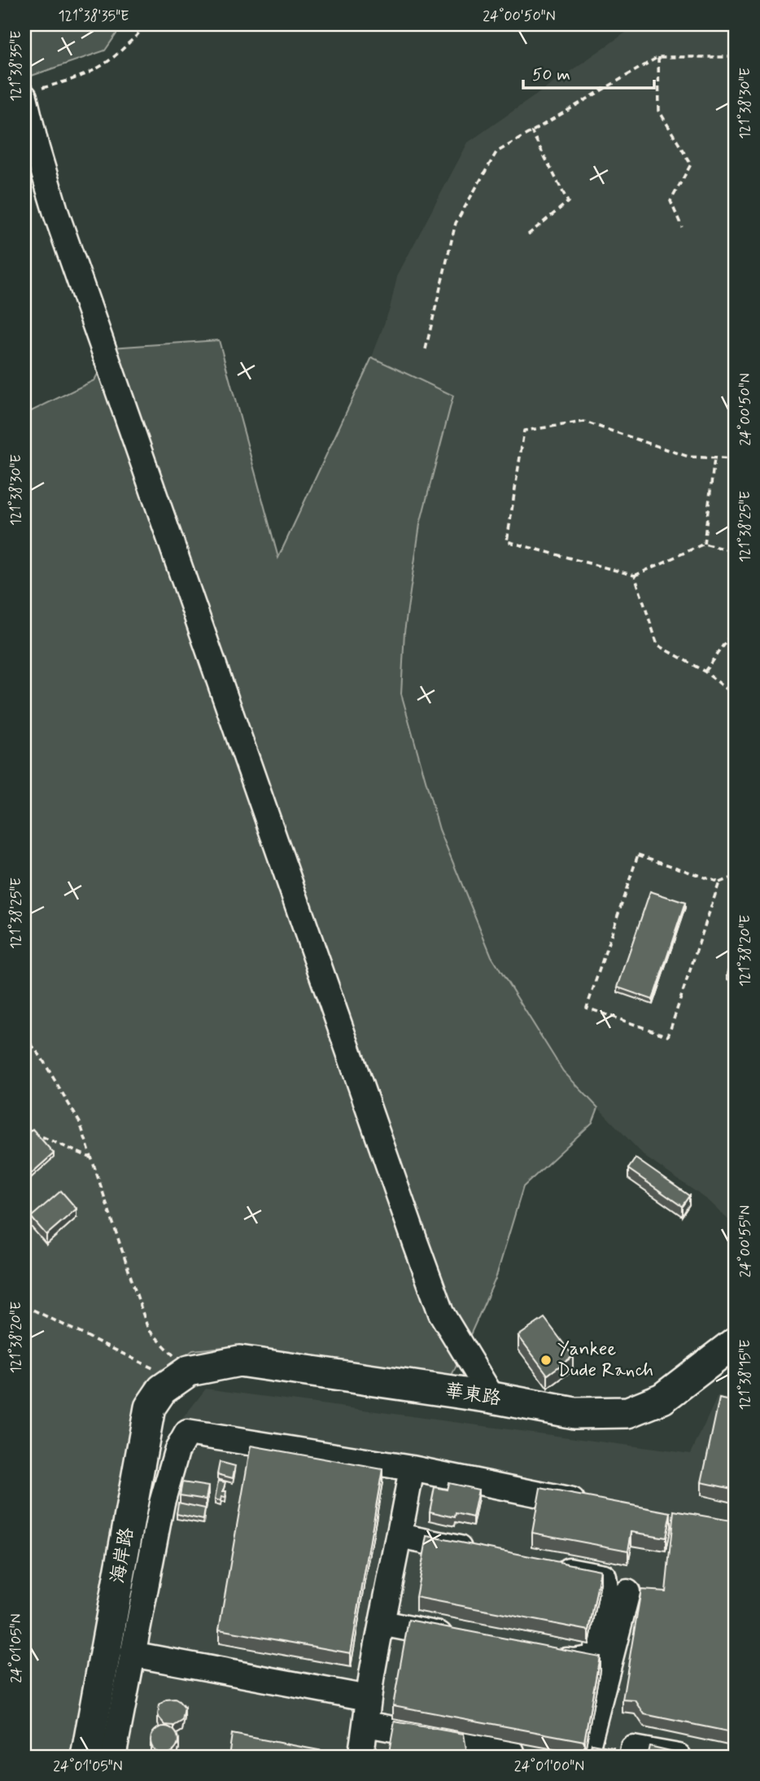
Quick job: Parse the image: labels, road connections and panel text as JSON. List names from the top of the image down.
{
  "streets": {
    "main road": ["華東路", "海岸路"]
  },
  "crossings": [
    ["華東路", "海岸路"]
  ],
  "places": ["Yankee Dude Ranch"],
  "scale_bar": "50 m",
  "coordinates": [
    "121°38'35\"E",
    "24°00'50\"N",
    "121°38'30\"E",
    "121°38'25\"E",
    "121°38'20\"E",
    "24°00'55\"N",
    "121°38'15\"E",
    "24°01'05\"N",
    "24°01'00\"N"
  ]
}
